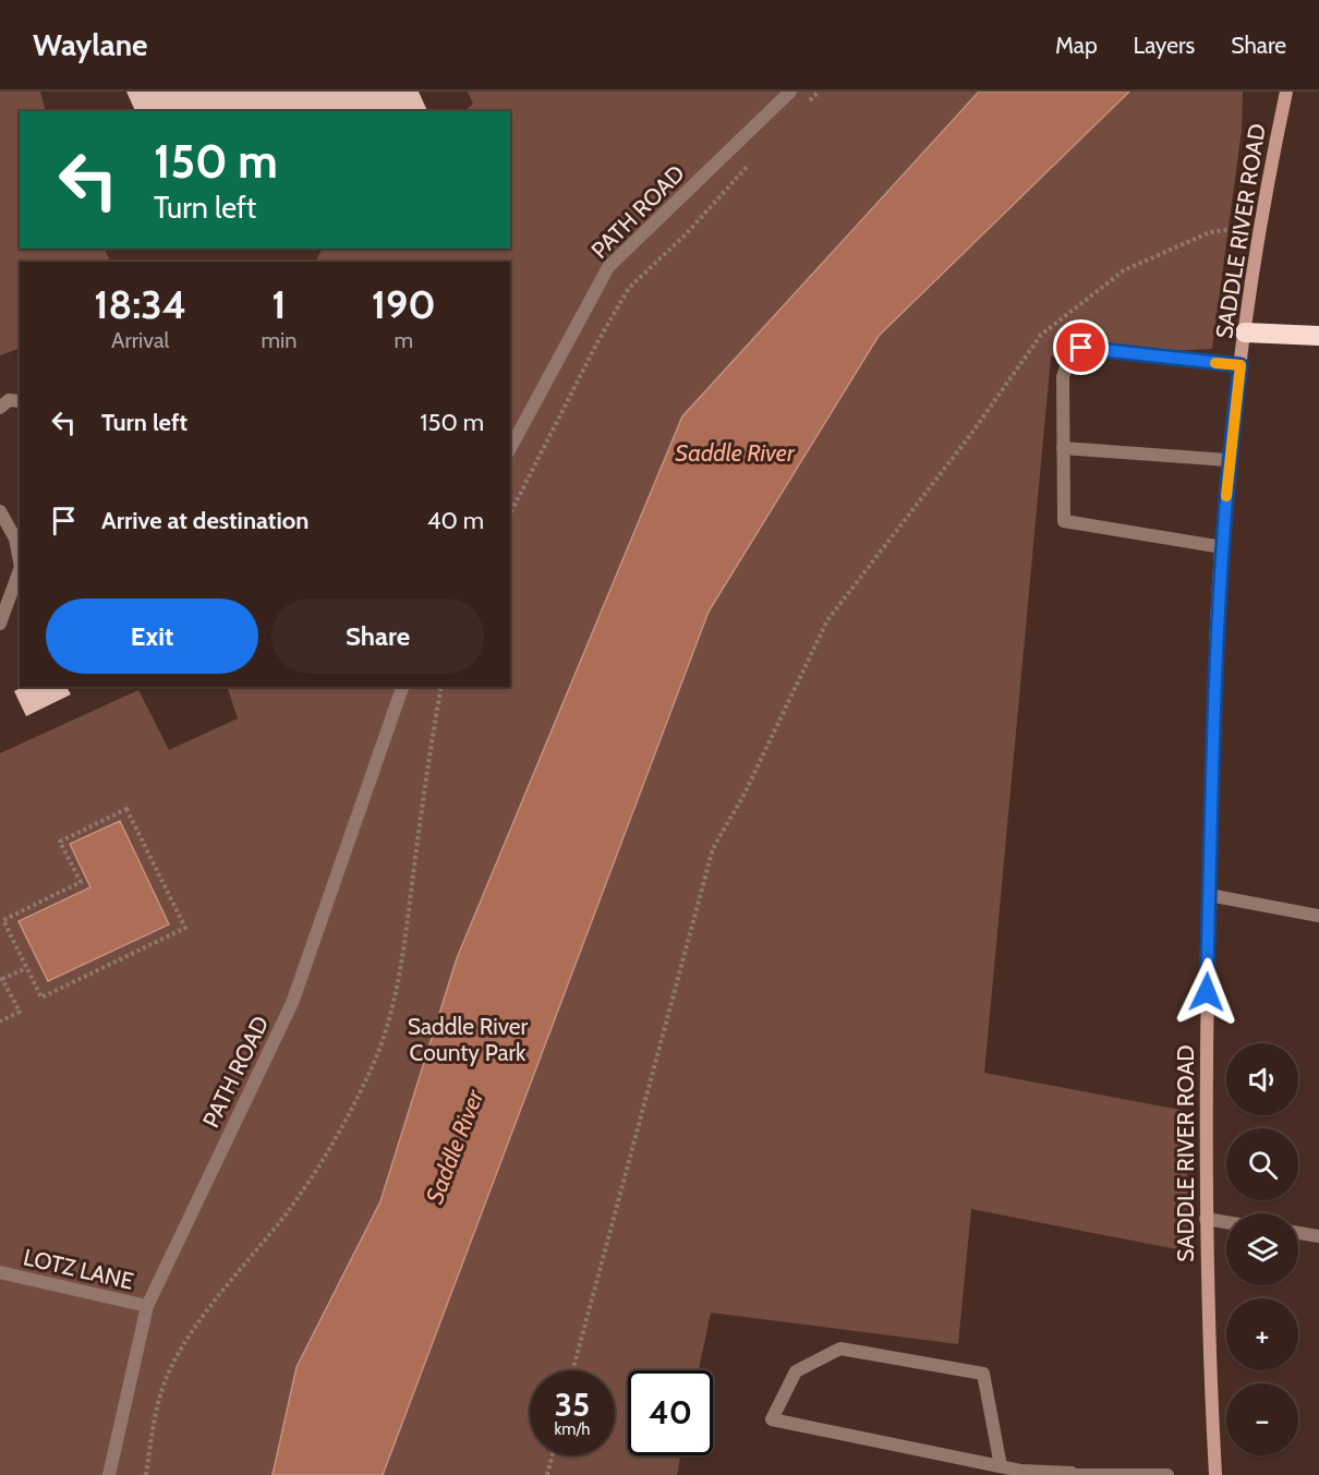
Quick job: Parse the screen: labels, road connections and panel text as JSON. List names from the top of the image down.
{
  "streets": {
    "street": ["PATH ROAD", "SADDLE RIVER ROAD", "LOTZ LANE"]
  },
  "crossings": [
    ["PATH ROAD", "LOTZ LANE"]
  ],
  "water": ["Saddle River"],
  "parks": ["Saddle River County Park"],
  "page": {
    "header": "Waylane",
    "nav": ["Map", "Layers", "Share"],
    "turn": ["150 m", "Turn left"],
    "eta": [
      "18:34",
      "Arrival",
      "1",
      "min",
      "190",
      "m"
    ],
    "list": [
      {
        "name": "Turn left",
        "value": "150 m"
      },
      {
        "name": "Arrive at destination",
        "value": "40 m"
      }
    ],
    "buttons": ["Exit", "Share"],
    "map_buttons": ["+", "−"],
    "speed": "35 km/h",
    "limit": "40"
  }
}
